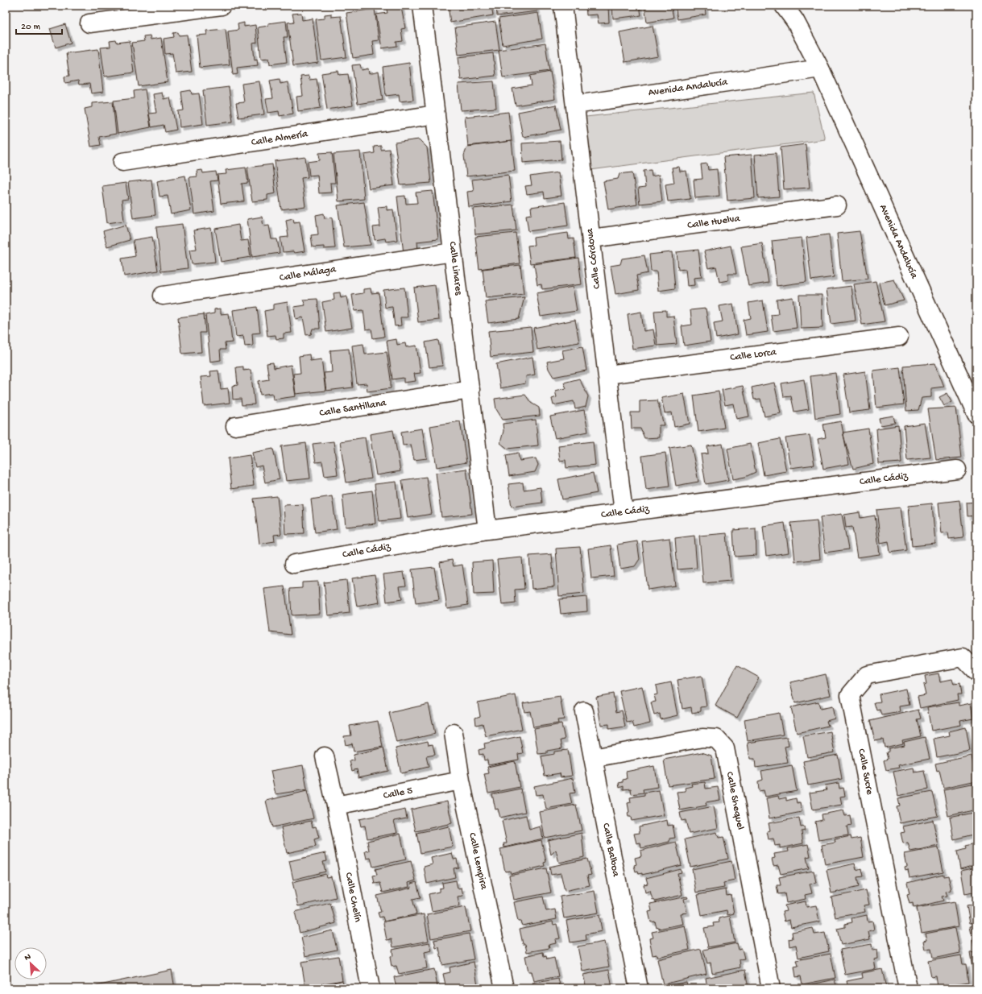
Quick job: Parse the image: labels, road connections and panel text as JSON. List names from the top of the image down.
{
  "streets": {
    "street": [
      "Avenida Andalucía",
      "Calle Almería",
      "Calle Huelva",
      "Calle Córdova",
      "Calle Linares",
      "Calle Málaga",
      "Calle Lorca",
      "Calle Santillana",
      "Calle Cádiz",
      "Calle Sucre",
      "Calle 5",
      "Calle Shequel",
      "Calle Balboa",
      "Calle Lempira",
      "Calle Chelín"
    ]
  },
  "crossings": [
    ["Avenida Andalucía", "Calle Córdova"],
    ["Calle Almería", "Calle Linares"],
    ["Calle Huelva", "Calle Córdova"],
    ["Calle Córdova", "Calle Lorca"],
    ["Calle Córdova", "Calle Cádiz"],
    ["Calle Linares", "Calle Málaga"],
    ["Calle Linares", "Calle Santillana"],
    ["Calle Linares", "Calle Cádiz"],
    ["Calle 5", "Calle Lempira"],
    ["Calle 5", "Calle Chelín"],
    ["Calle Shequel", "Calle Balboa"]
  ],
  "scale_bar": "20 m",
  "north": "top left"
}
